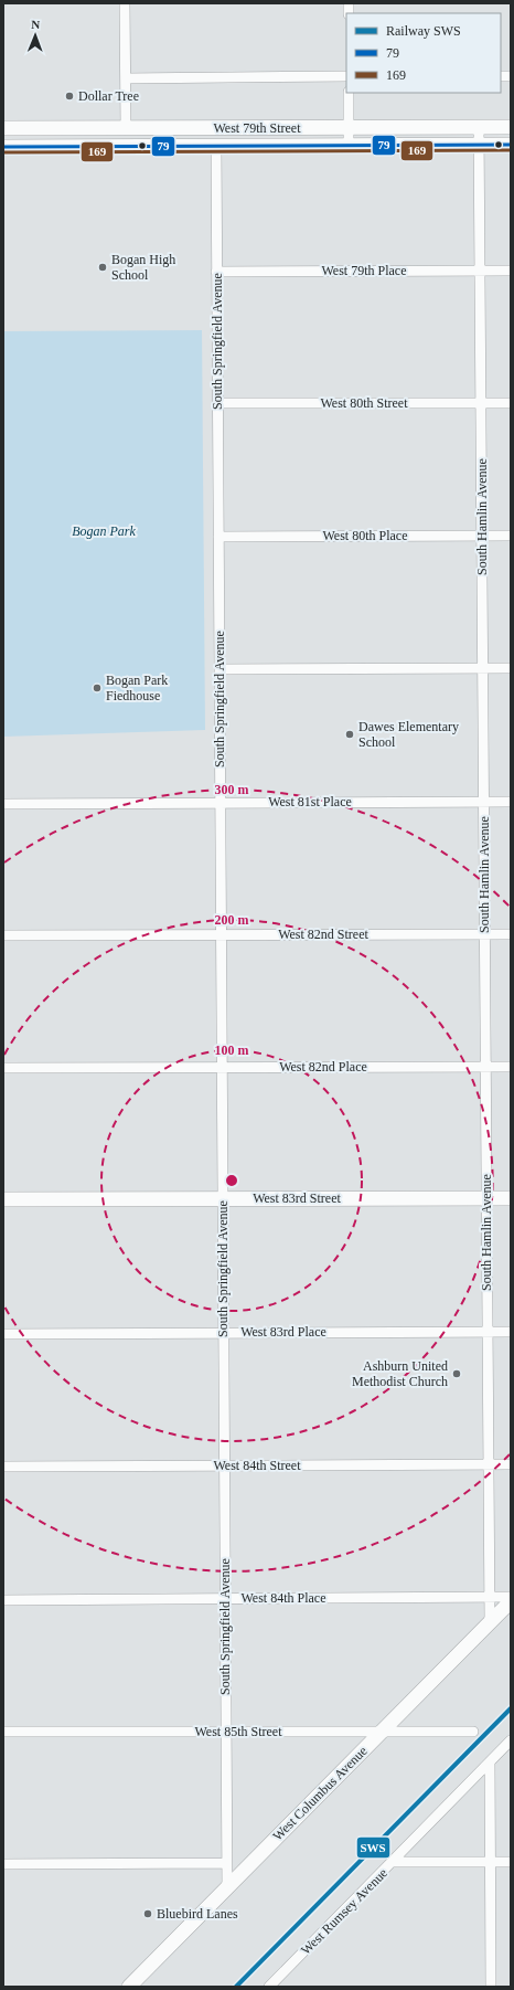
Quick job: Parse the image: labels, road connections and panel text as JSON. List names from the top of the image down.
{
  "streets": {
    "main road": ["West 79th Street", "West 83rd Street", "West Columbus Avenue"],
    "street": [
      "West 79th Place",
      "South Springfield Avenue",
      "West 80th Street",
      "South Hamlin Avenue",
      "West 80th Place",
      "West 81st Place",
      "West 82nd Street",
      "West 82nd Place",
      "West 83rd Place",
      "West 84th Street",
      "West 84th Place",
      "West 85th Street",
      "West Rumsey Avenue"
    ]
  },
  "crossings": [
    ["West 79th Street", "South Springfield Avenue"],
    ["West 79th Street", "South Hamlin Avenue"],
    ["West 79th Place", "South Springfield Avenue"],
    ["West 79th Place", "South Hamlin Avenue"],
    ["South Springfield Avenue", "West 80th Street"],
    ["South Springfield Avenue", "West 80th Place"],
    ["South Springfield Avenue", "West 81st Place"],
    ["South Springfield Avenue", "West 82nd Street"],
    ["South Springfield Avenue", "West 82nd Place"],
    ["South Springfield Avenue", "West 83rd Street"],
    ["South Springfield Avenue", "West 83rd Place"],
    ["South Springfield Avenue", "West 84th Street"],
    ["South Springfield Avenue", "West 84th Place"],
    ["South Springfield Avenue", "West 85th Street"],
    ["South Springfield Avenue", "West Columbus Avenue"],
    ["West 80th Street", "South Hamlin Avenue"],
    ["South Hamlin Avenue", "West 80th Place"],
    ["South Hamlin Avenue", "West 81st Place"],
    ["South Hamlin Avenue", "West 82nd Street"],
    ["South Hamlin Avenue", "West 82nd Place"],
    ["South Hamlin Avenue", "West 83rd Street"],
    ["South Hamlin Avenue", "West 83rd Place"],
    ["South Hamlin Avenue", "West 84th Street"],
    ["South Hamlin Avenue", "West 84th Place"],
    ["South Hamlin Avenue", "West Columbus Avenue"],
    ["West 85th Street", "West Columbus Avenue"]
  ],
  "parks": ["Bogan Park"],
  "places": [
    "Dollar Tree",
    "Bogan High School",
    "Bogan Park Fiedhouse",
    "Dawes Elementary School",
    "Ashburn United Methodist Church",
    "Bluebird Lanes"
  ],
  "lines": ["transit line 79", "transit line 169", "rail line SWS"],
  "legend": ["Railway SWS", "79", "169"],
  "north": "top",
  "rings": ["300 m", "200 m", "100 m"]
}
